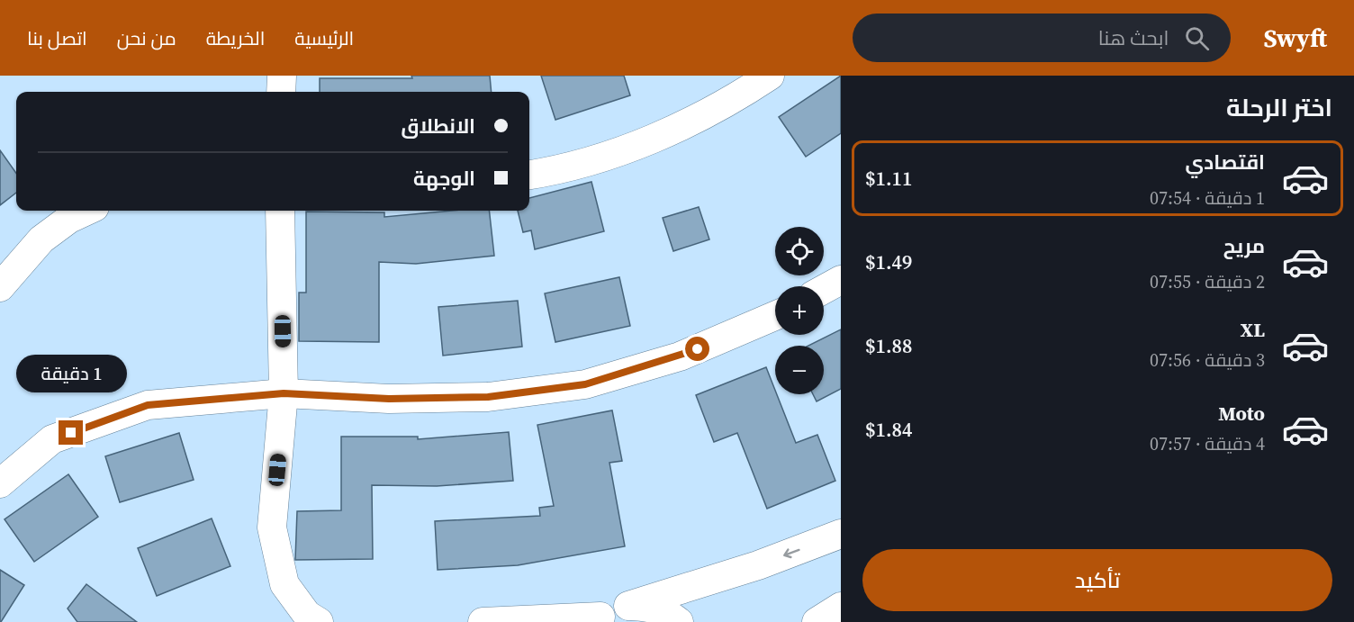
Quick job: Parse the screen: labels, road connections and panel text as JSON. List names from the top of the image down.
{
  "page": {
    "header": "Swyft",
    "search": "ابحث هنا",
    "nav": [
      "الرئيسية",
      "الخريطة",
      "من نحن",
      "اتصل بنا"
    ],
    "heading": "اختر الرحلة",
    "banner": ["الانطلاق", "الوجهة"],
    "list": [
      {
        "name": "اقتصادي",
        "note": "1 دقيقة · 07:54",
        "value": "$1.11"
      },
      {
        "name": "مريح",
        "note": "2 دقيقة · 07:55",
        "value": "$1.49"
      },
      {
        "name": "XL",
        "note": "3 دقيقة · 07:56",
        "value": "$1.88"
      },
      {
        "name": "Moto",
        "note": "4 دقيقة · 07:57",
        "value": "$1.84"
      }
    ],
    "map_buttons": ["+", "−"],
    "bubble": "1 دقيقة",
    "buttons": "تأكيد"
  }
}
